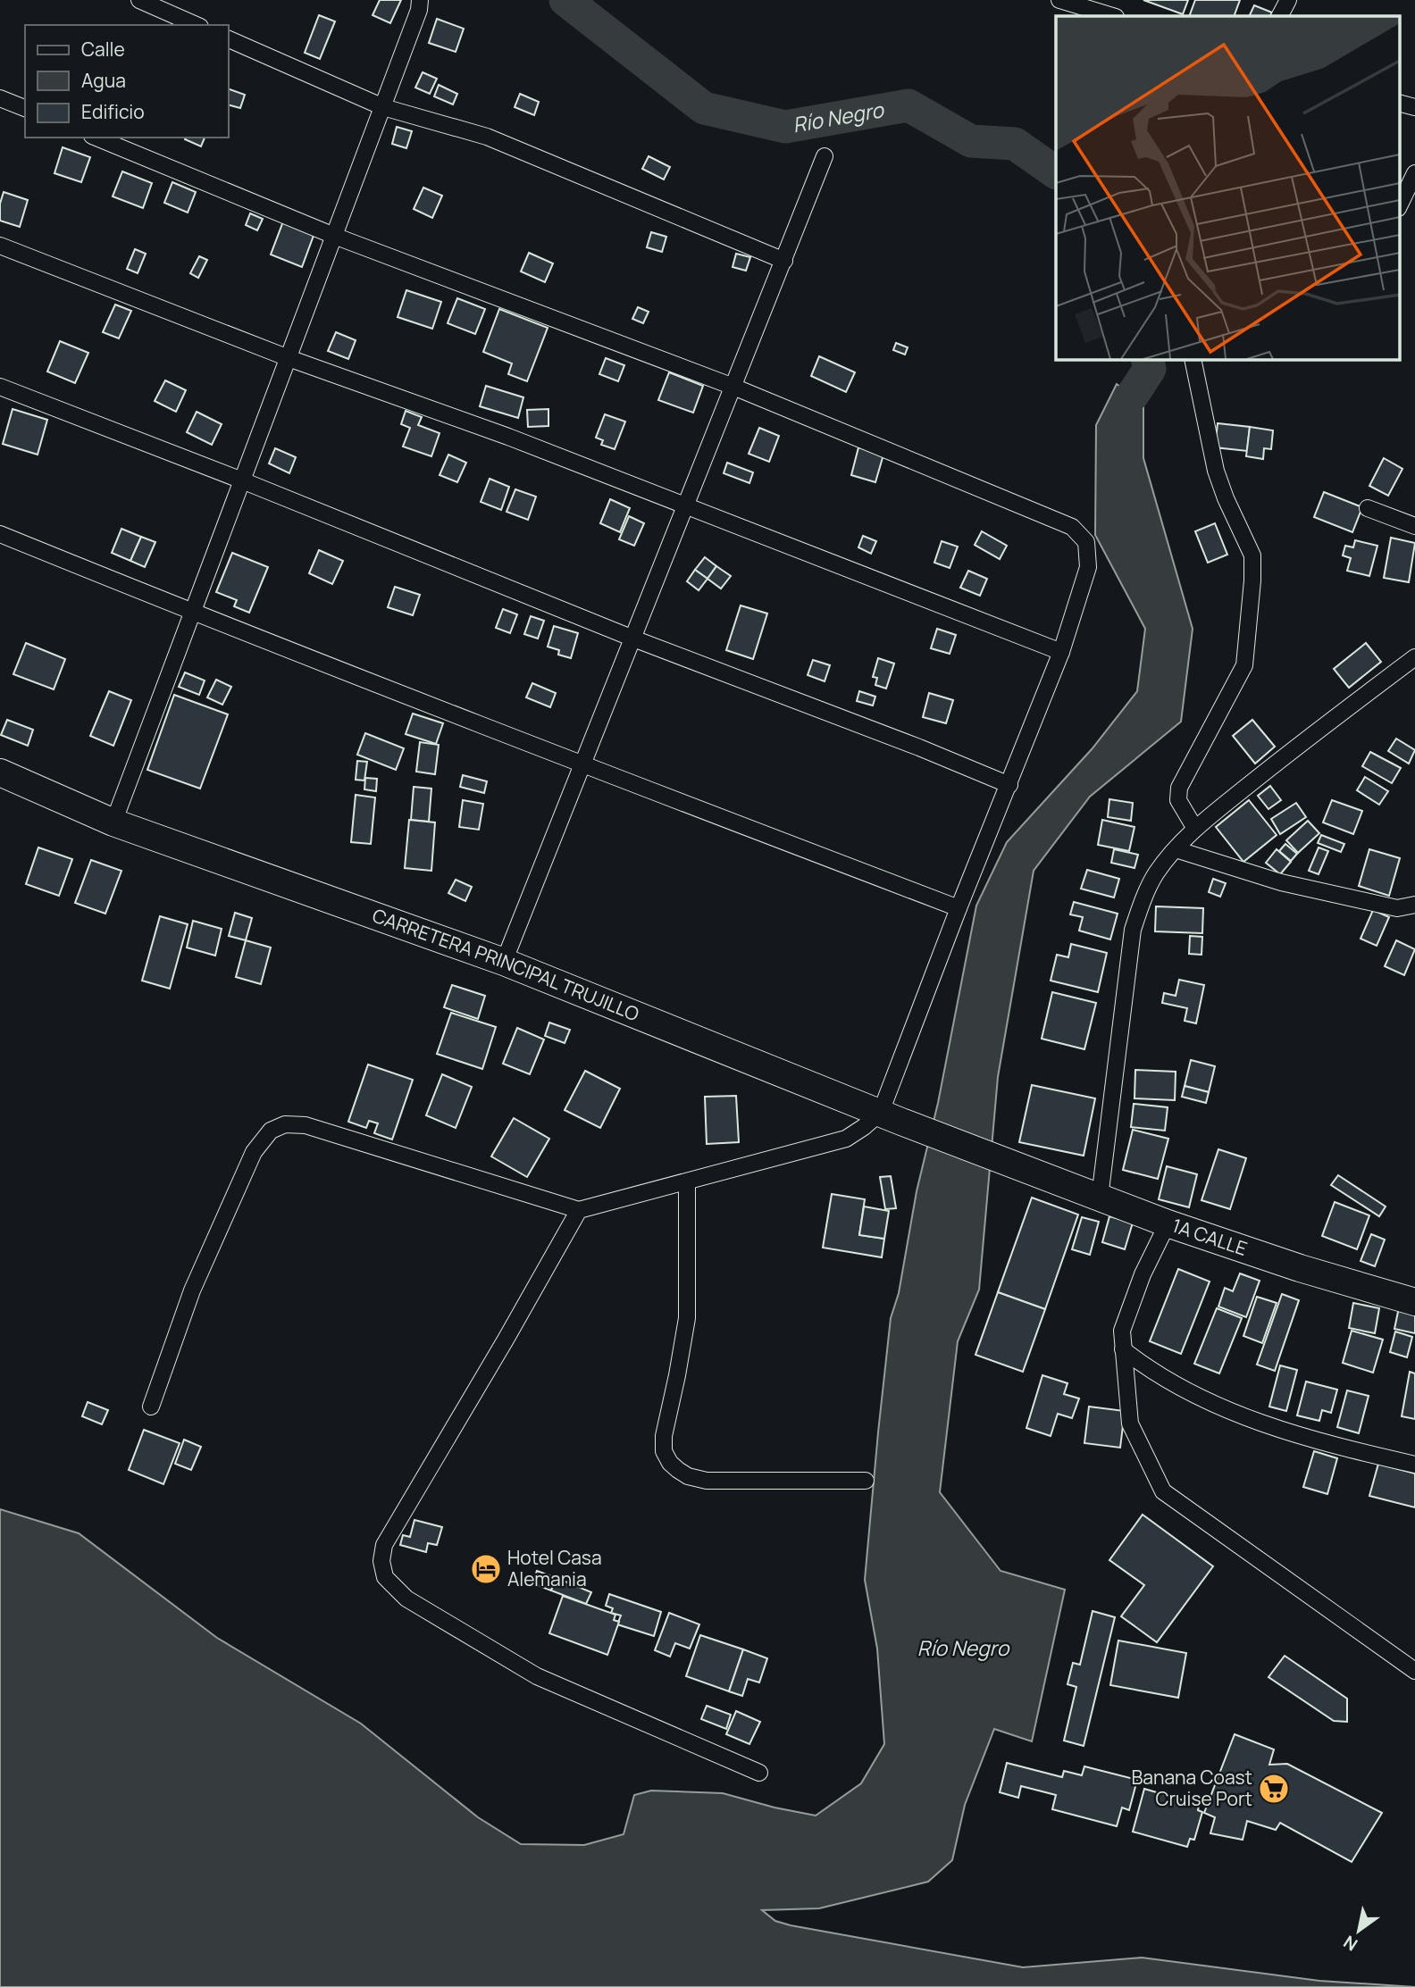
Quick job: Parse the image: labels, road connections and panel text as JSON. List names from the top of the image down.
{
  "streets": {
    "main road": ["CARRETERA PRINCIPAL TRUJILLO", "1A CALLE"]
  },
  "crossings": [
    ["CARRETERA PRINCIPAL TRUJILLO", "1A CALLE"]
  ],
  "water": ["Río Negro"],
  "places": {
    "hotel": ["Hotel Casa Alemania"],
    "supermarket": ["Banana Coast Cruise Port"]
  },
  "legend": ["Calle", "Agua", "Edificio"],
  "north": "bottom left"
}
